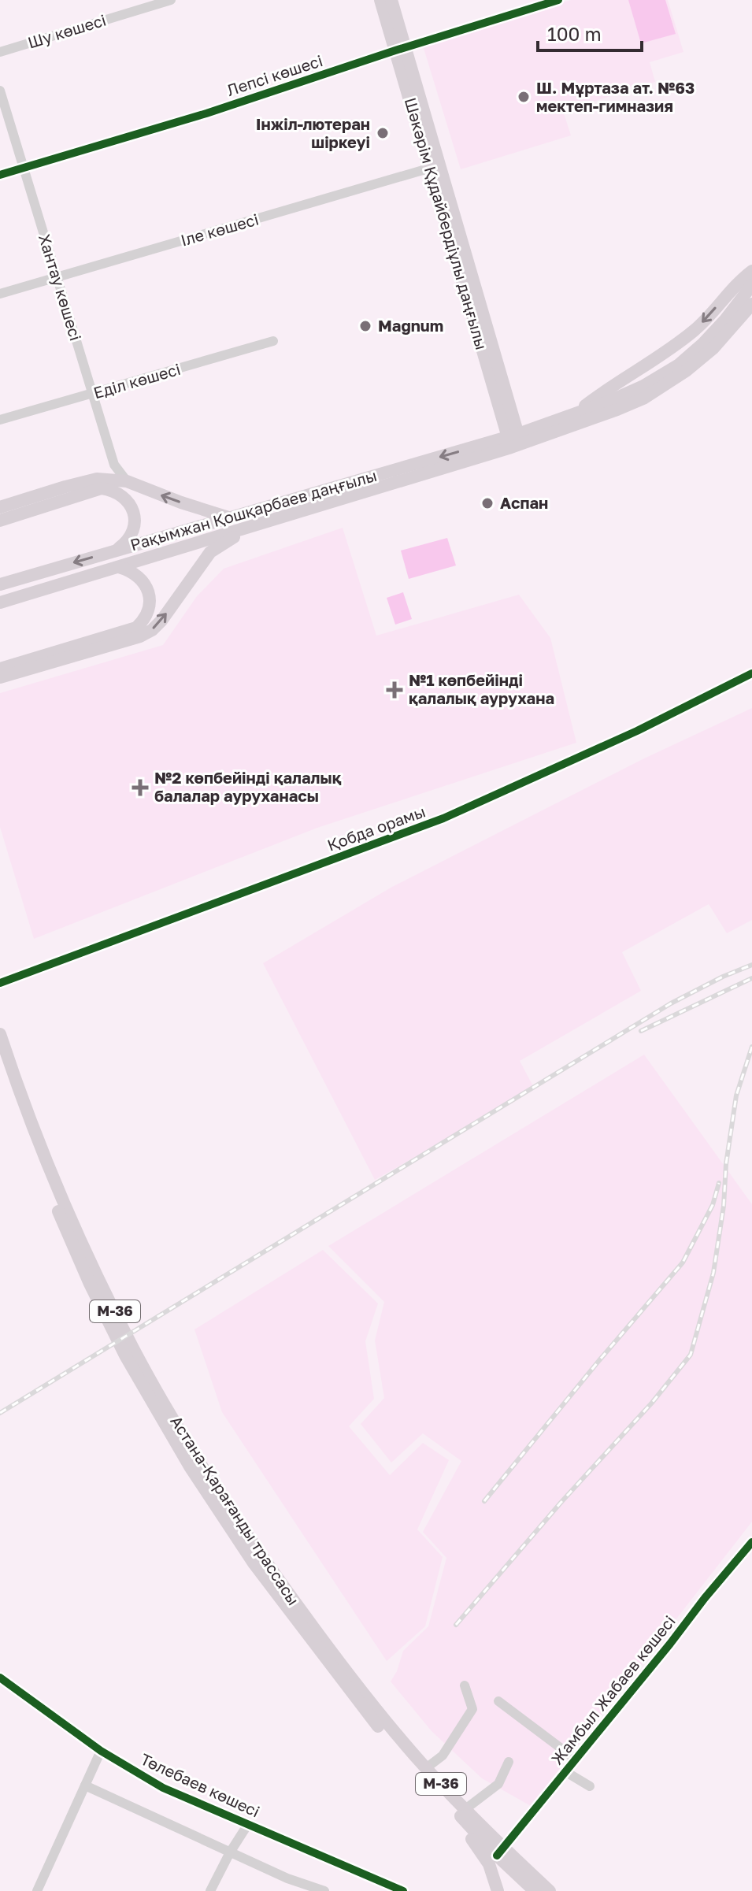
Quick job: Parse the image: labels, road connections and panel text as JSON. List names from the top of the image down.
{
  "streets": {
    "main road": [
      "Шәкәрім Құдайбердіұлы даңғылы",
      "Рақымжан Қошқарбаев даңғылы",
      "M-36",
      "Астана-Қарағанды трассасы"
    ],
    "street": [
      "Шу көшесі",
      "Лепсі көшесі",
      "Іле көшесі",
      "Хантау көшесі",
      "Еділ көшесі",
      "Қобда орамы",
      "Жамбыл Жабаев көшесі",
      "Төлебаев көшесі"
    ]
  },
  "crossings": [
    ["Лепсі көшесі", "Шәкәрім Құдайбердіұлы даңғылы"],
    ["Лепсі көшесі", "Хантау көшесі"],
    ["Шәкәрім Құдайбердіұлы даңғылы", "Іле көшесі"],
    ["Шәкәрім Құдайбердіұлы даңғылы", "Рақымжан Қошқарбаев даңғылы"],
    ["Іле көшесі", "Хантау көшесі"],
    ["Хантау көшесі", "Еділ көшесі"],
    ["Астана-Қарағанды трассасы", "Жамбыл Жабаев көшесі"]
  ],
  "places": {
    "other": [
      "Ш. Мұртаза ат. №63 мектеп-гимназия",
      "Інжіл-лютеран шіркеуі",
      "Magnum",
      "Аспан"
    ],
    "health": ["№1 көпбейінді қалалық аурухана", "№2 көпбейінді қалалық балалар ауруханасы"]
  },
  "scale_bar": "100 m"
}
